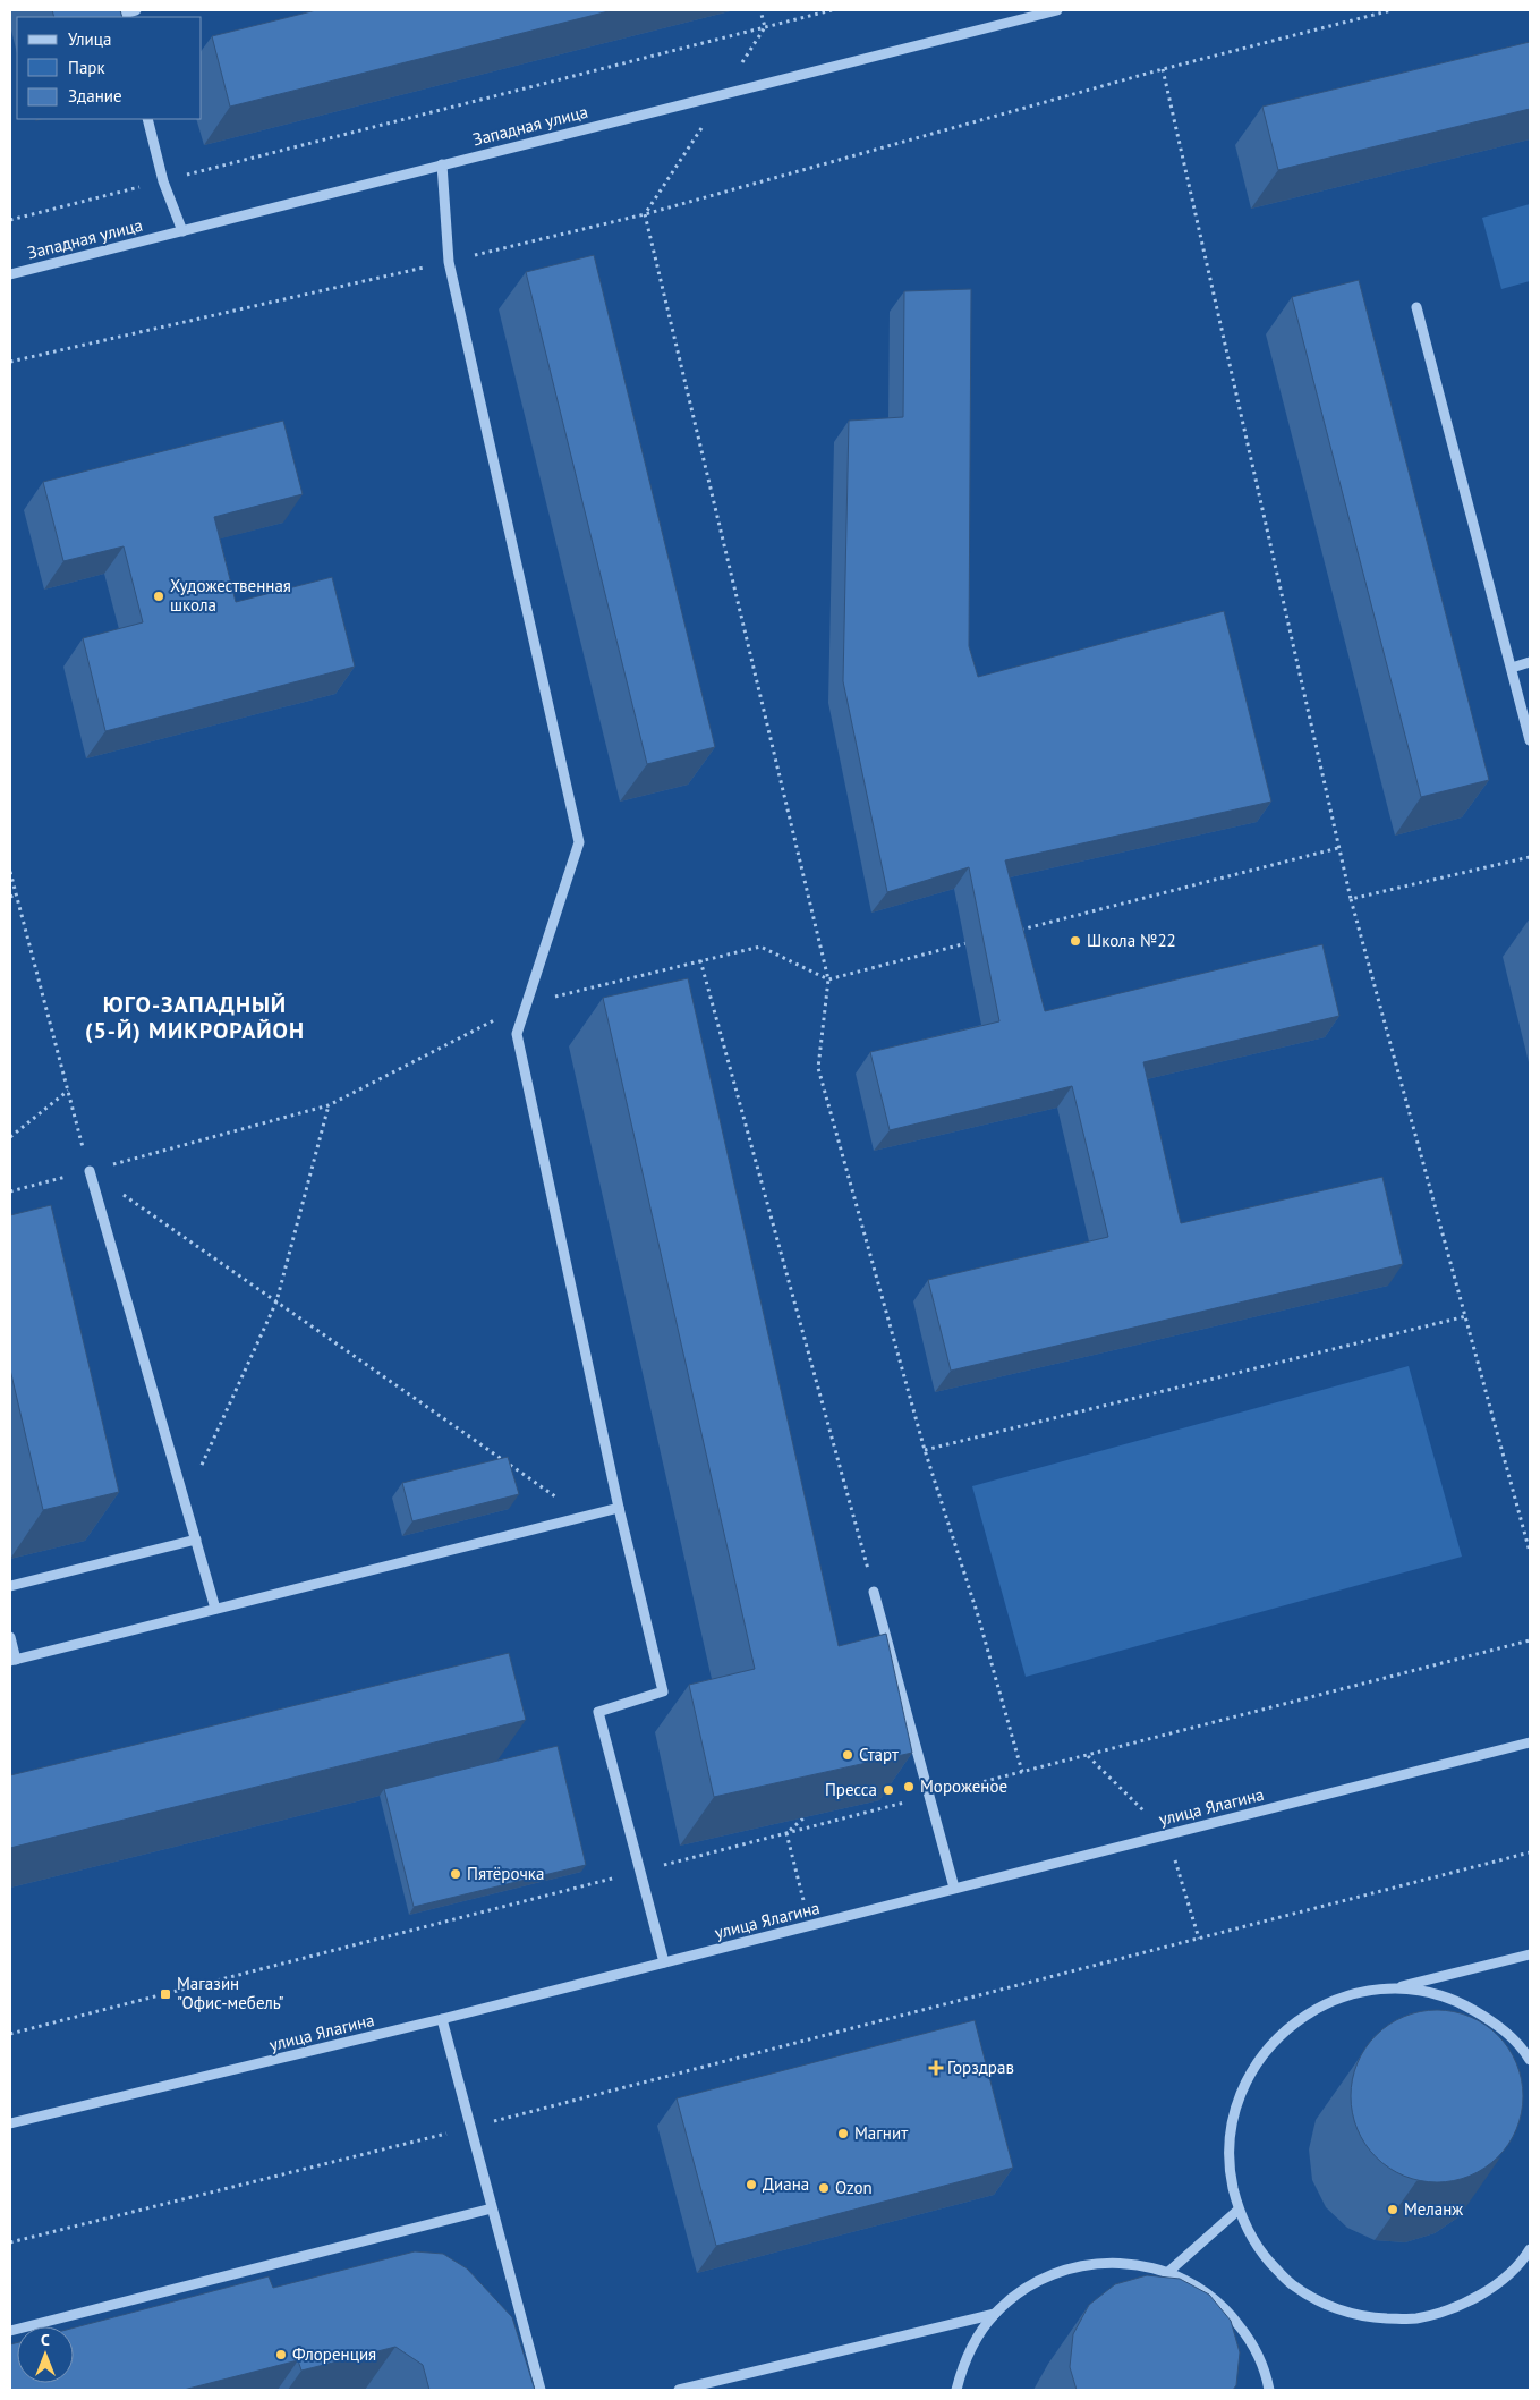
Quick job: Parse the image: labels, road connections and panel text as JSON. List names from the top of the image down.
{
  "streets": {
    "street": ["Западная улица", "улица Ялагина"]
  },
  "districts": ["ЮГО-ЗАПАДНЫЙ (5-Й) МИКРОРАЙОН"],
  "places": {
    "other": [
      "Художественная школа",
      "Школа №22",
      "Старт",
      "Мороженое",
      "Пресса",
      "Пятёрочка",
      "Магнит",
      "Диана",
      "Ozon",
      "Меланж",
      "Флоренция"
    ],
    "transit": ["Магазин \"Офис-мебель\""],
    "health": ["Горздрав"]
  },
  "legend": ["Улица", "Парк", "Здание"],
  "north": "top"
}
